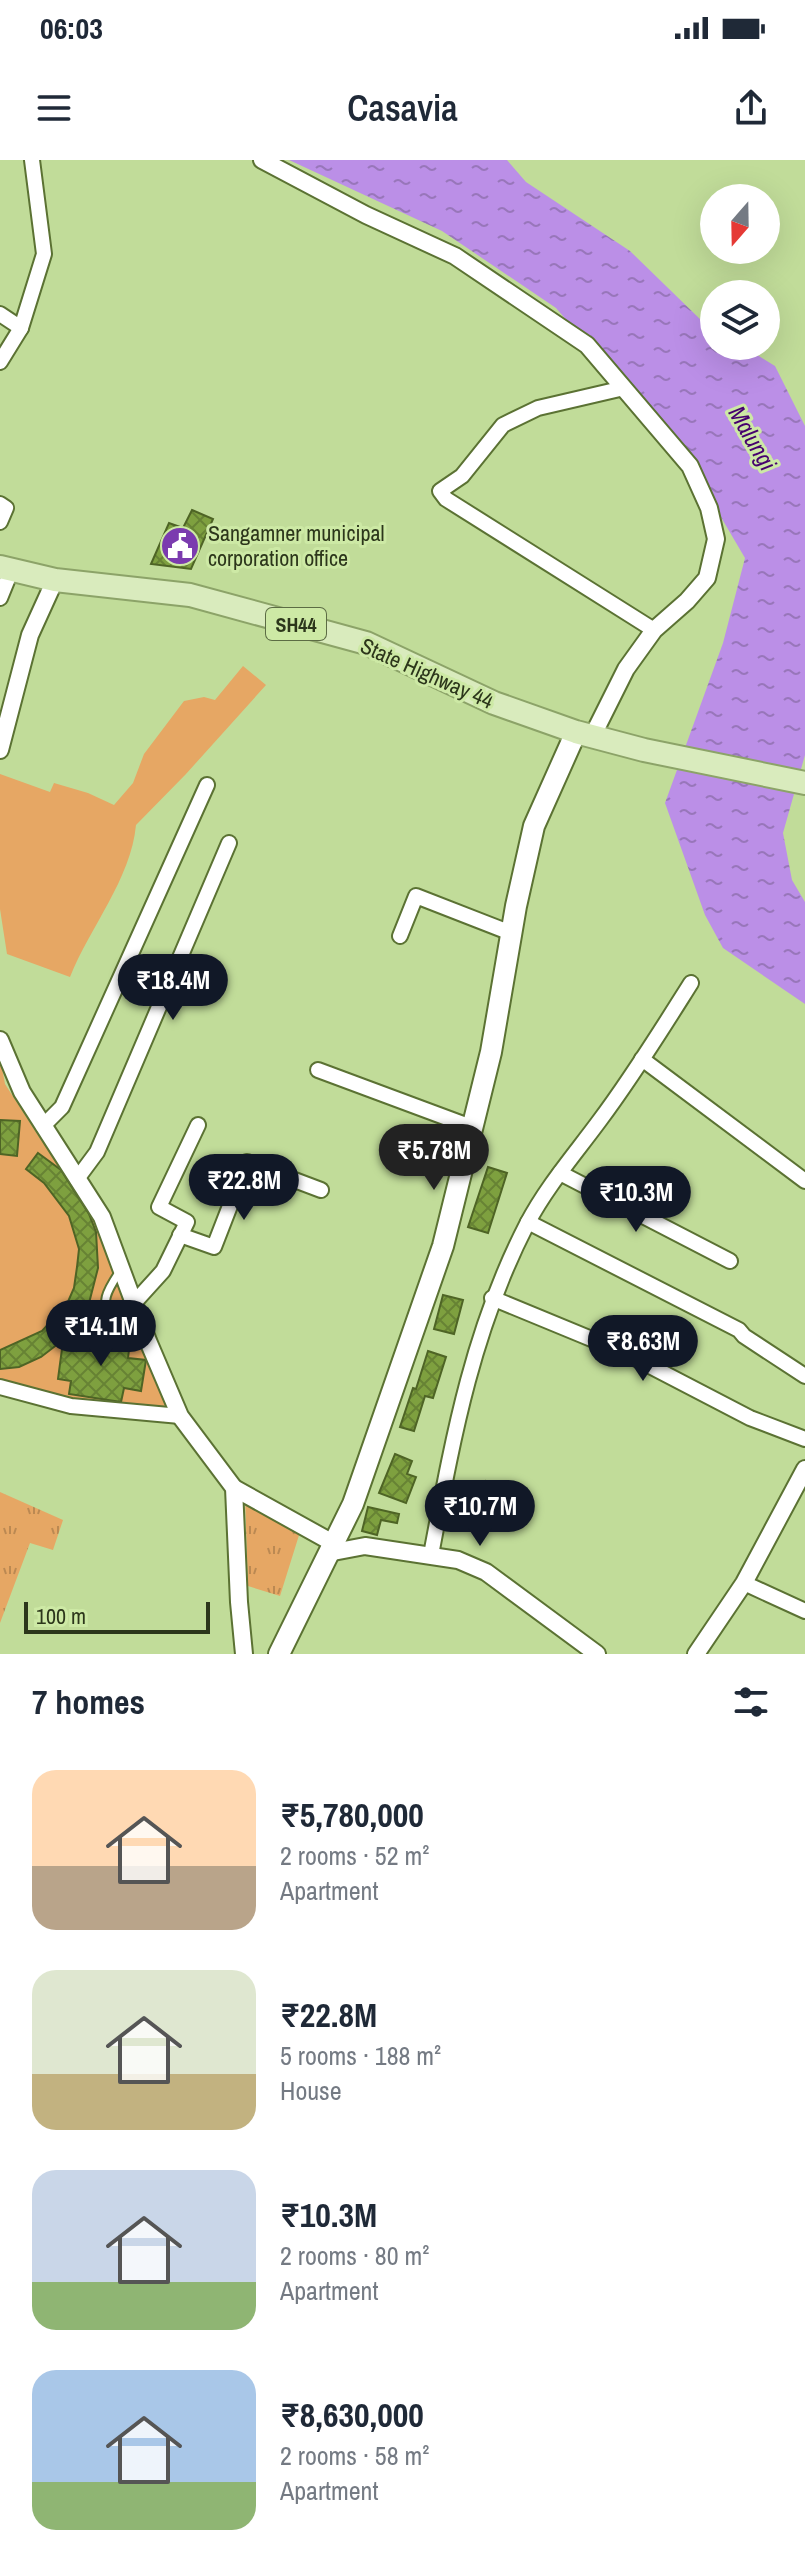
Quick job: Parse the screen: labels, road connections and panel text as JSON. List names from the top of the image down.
{
  "streets": {
    "main road": ["SH44", "State Highway 44"]
  },
  "water": ["Malungi"],
  "places": {
    "public building": ["Sangamner municipal corporation office"]
  },
  "scale_bar": "100 m",
  "north": "bottom",
  "page": {
    "status": "06:03",
    "header": "Casavia",
    "price": [
      "₹18.4M",
      "₹5.78M",
      "₹22.8M",
      "₹10.3M",
      "₹14.1M",
      "₹8.63M",
      "₹10.7M"
    ],
    "scale": "100 m",
    "heading": "7 homes",
    "list": [
      {
        "name": "₹5,780,000",
        "note": "2 rooms · 52 m² · Apartment"
      },
      {
        "name": "₹22.8M",
        "note": "5 rooms · 188 m² · House"
      },
      {
        "name": "₹10.3M",
        "note": "2 rooms · 80 m² · Apartment"
      },
      {
        "name": "₹8,630,000",
        "note": "2 rooms · 58 m² · Apartment"
      }
    ]
  }
}
